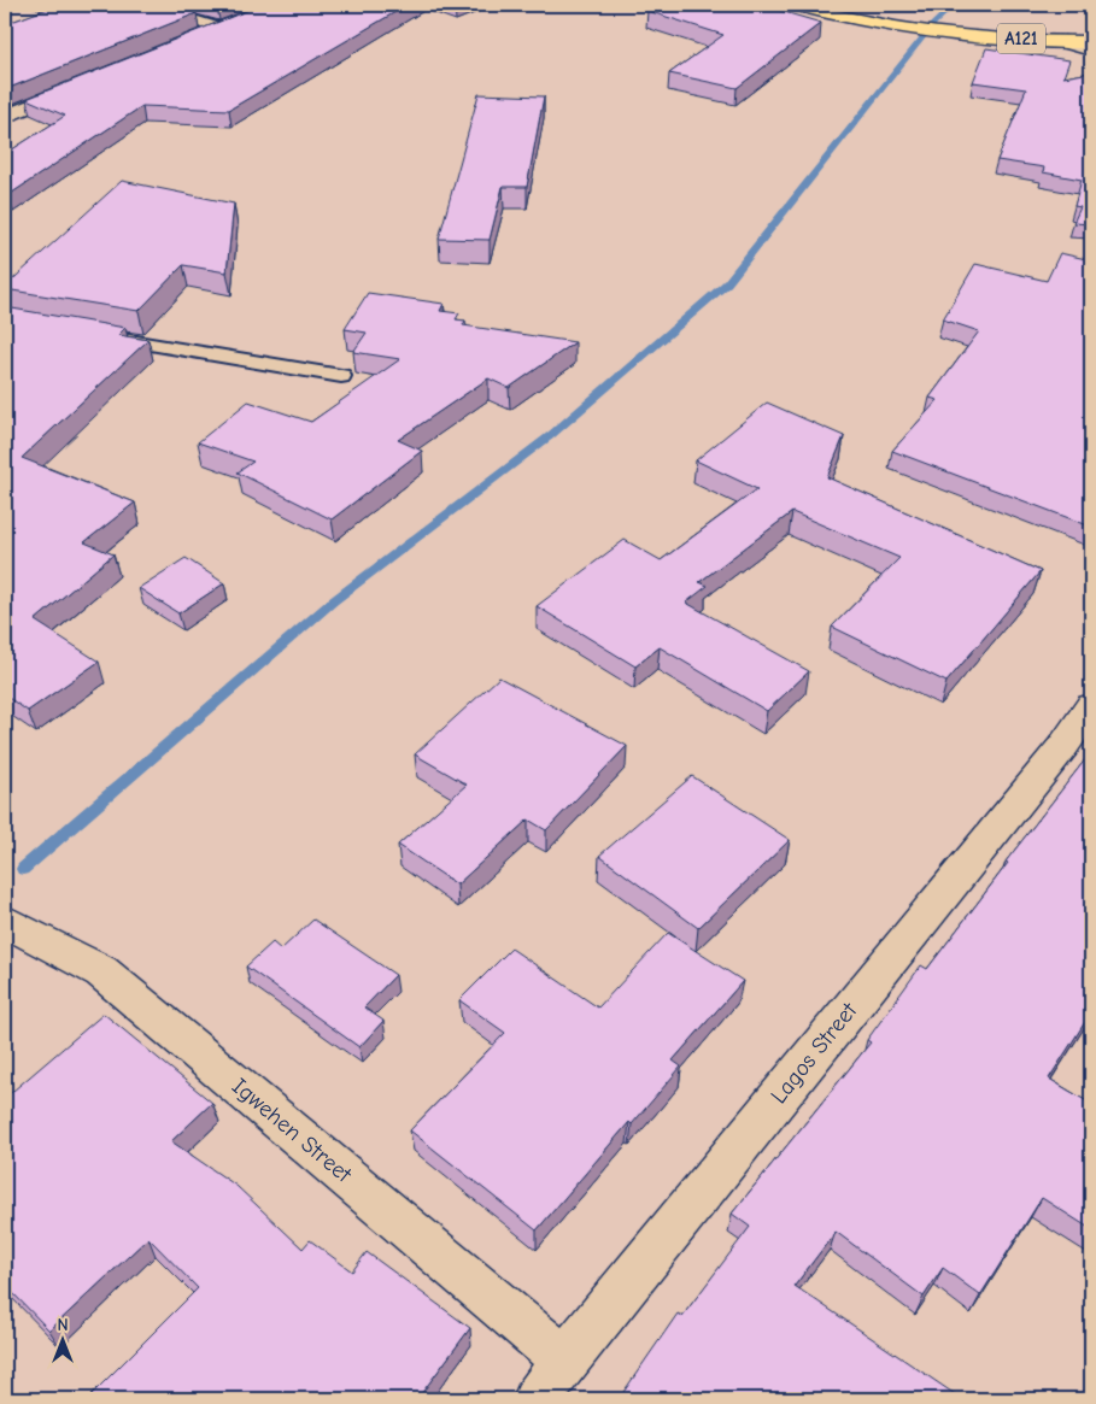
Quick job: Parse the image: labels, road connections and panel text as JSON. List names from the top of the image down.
{
  "streets": {
    "highway": ["A121"],
    "street": ["Lagos Street", "Igwehen Street"]
  },
  "crossings": [
    ["Lagos Street", "Igwehen Street"]
  ],
  "north": "top"
}
